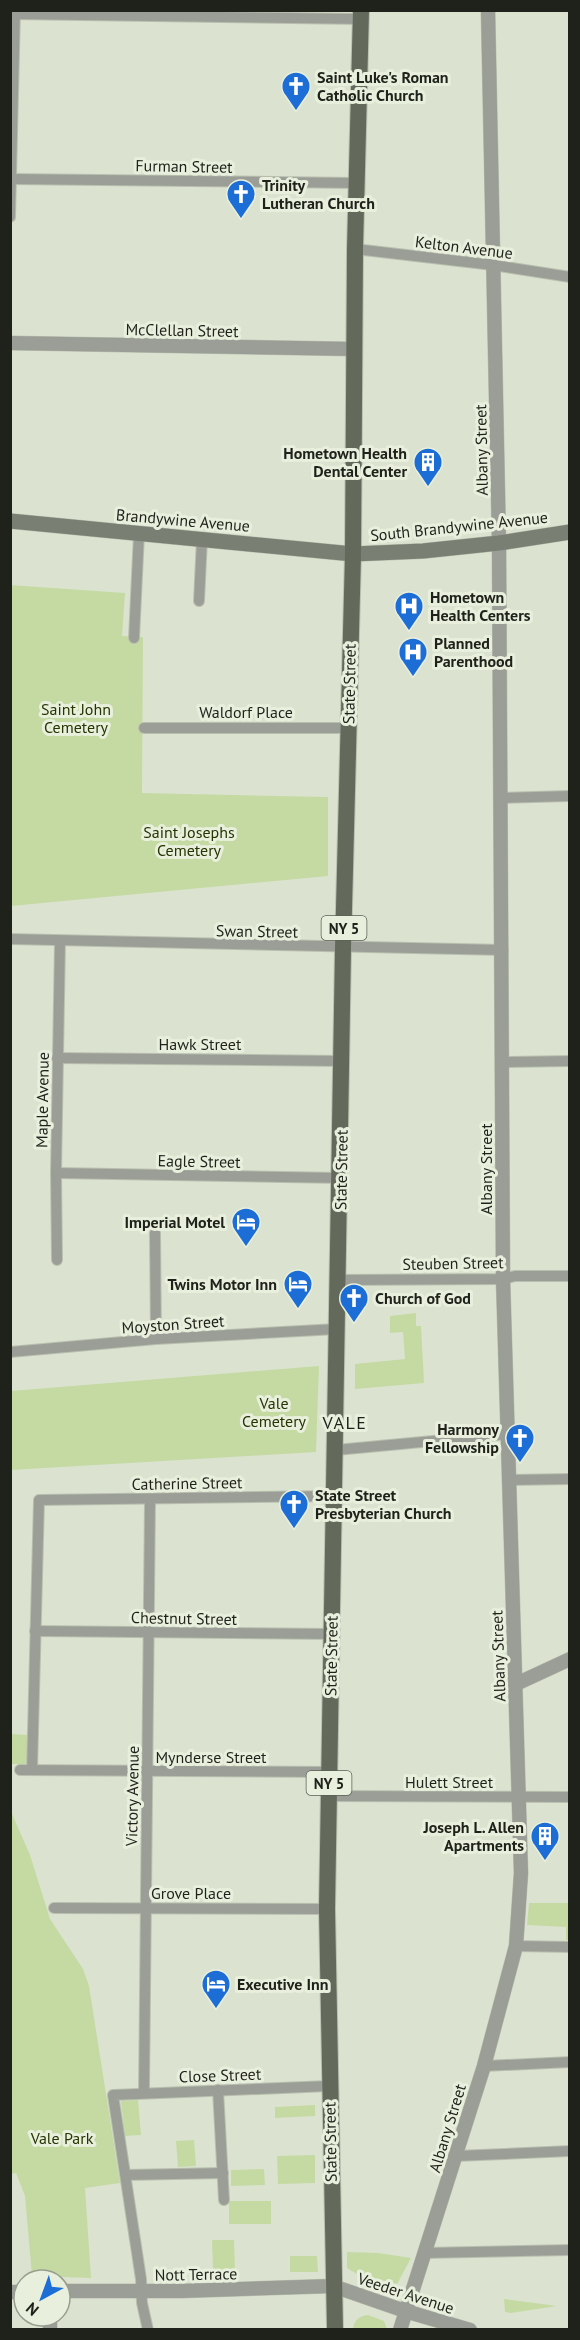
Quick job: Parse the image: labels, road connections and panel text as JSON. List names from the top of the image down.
{
  "streets": {
    "main road": [
      "Brandywine Avenue",
      "South Brandywine Avenue",
      "State Street",
      "NY 5"
    ],
    "street": [
      "Furman Street",
      "Kelton Avenue",
      "McClellan Street",
      "Albany Street",
      "Waldorf Place",
      "Swan Street",
      "Hawk Street",
      "Maple Avenue",
      "Eagle Street",
      "Steuben Street",
      "Moyston Street",
      "Catherine Street",
      "Chestnut Street",
      "Mynderse Street",
      "Hulett Street",
      "Victory Avenue",
      "Grove Place",
      "Close Street",
      "Nott Terrace",
      "Veeder Avenue"
    ]
  },
  "crossings": [
    ["Furman Street", "State Street"],
    ["Kelton Avenue", "Albany Street"],
    ["Kelton Avenue", "State Street"],
    ["McClellan Street", "State Street"],
    ["Albany Street", "South Brandywine Avenue"],
    ["Albany Street", "Swan Street"],
    ["Albany Street", "Steuben Street"],
    ["Albany Street", "Hulett Street"],
    ["Albany Street", "Veeder Avenue"],
    ["Brandywine Avenue", "South Brandywine Avenue"],
    ["Brandywine Avenue", "State Street"],
    ["South Brandywine Avenue", "State Street"],
    ["State Street", "Waldorf Place"],
    ["State Street", "Swan Street"],
    ["State Street", "Hawk Street"],
    ["State Street", "Eagle Street"],
    ["State Street", "Steuben Street"],
    ["State Street", "Moyston Street"],
    ["State Street", "Catherine Street"],
    ["State Street", "Chestnut Street"],
    ["State Street", "Mynderse Street"],
    ["State Street", "Hulett Street"],
    ["State Street", "Grove Place"],
    ["State Street", "Close Street"],
    ["State Street", "Nott Terrace"],
    ["State Street", "Veeder Avenue"],
    ["Swan Street", "Maple Avenue"],
    ["Hawk Street", "Maple Avenue"],
    ["Maple Avenue", "Eagle Street"],
    ["Catherine Street", "Chestnut Street"],
    ["Catherine Street", "Victory Avenue"],
    ["Chestnut Street", "Victory Avenue"],
    ["Mynderse Street", "Victory Avenue"],
    ["Victory Avenue", "Grove Place"],
    ["Victory Avenue", "Close Street"],
    ["Nott Terrace", "Veeder Avenue"]
  ],
  "districts": ["VALE"],
  "parks": [
    "Saint John Cemetery",
    "Saint Josephs Cemetery",
    "Vale Cemetery",
    "Vale Park"
  ],
  "places": {
    "church": [
      "Saint Luke's Roman Catholic Church",
      "Trinity Lutheran Church",
      "Church of God",
      "Harmony Fellowship",
      "State Street Presbyterian Church"
    ],
    "building": ["Hometown Health Dental Center", "Joseph L. Allen Apartments"],
    "hospital": ["Hometown Health Centers", "Planned Parenthood"],
    "hotel": ["Imperial Motel", "Twins Motor Inn", "Executive Inn"]
  },
  "north": "bottom left"
}
